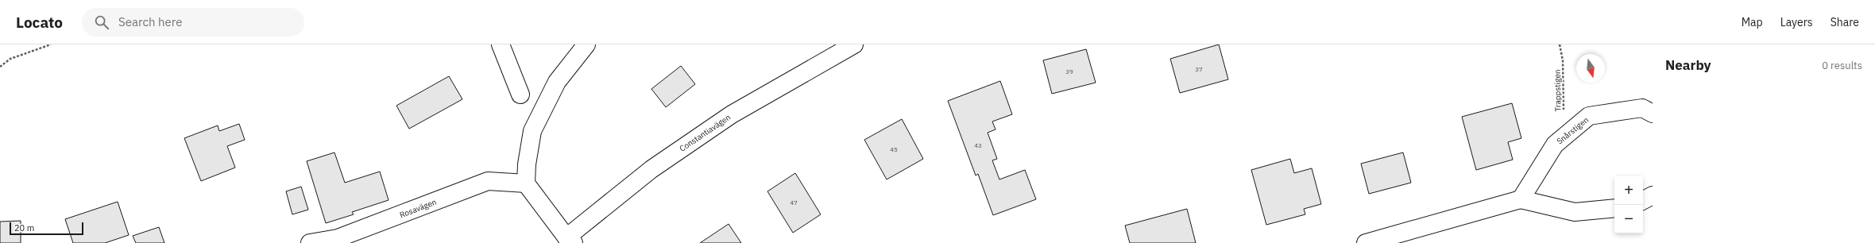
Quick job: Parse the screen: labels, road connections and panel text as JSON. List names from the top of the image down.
{
  "streets": {
    "street": ["Snårstigen", "Constantiavägen", "Rosavägen"],
    "path": ["Trappstigen"]
  },
  "crossings": [
    ["Trappstigen", "Snårstigen"]
  ],
  "house_numbers": [
    "37",
    "39",
    "43",
    "45",
    "47"
  ],
  "scale_bar": "20 m",
  "north": "bottom",
  "page": {
    "header": "Locato",
    "search": "Search here",
    "nav": ["Map", "Layers", "Share"],
    "heading": ["Nearby", "0 results"],
    "map_buttons": ["+", "−"],
    "scale": "20 m"
  }
}
